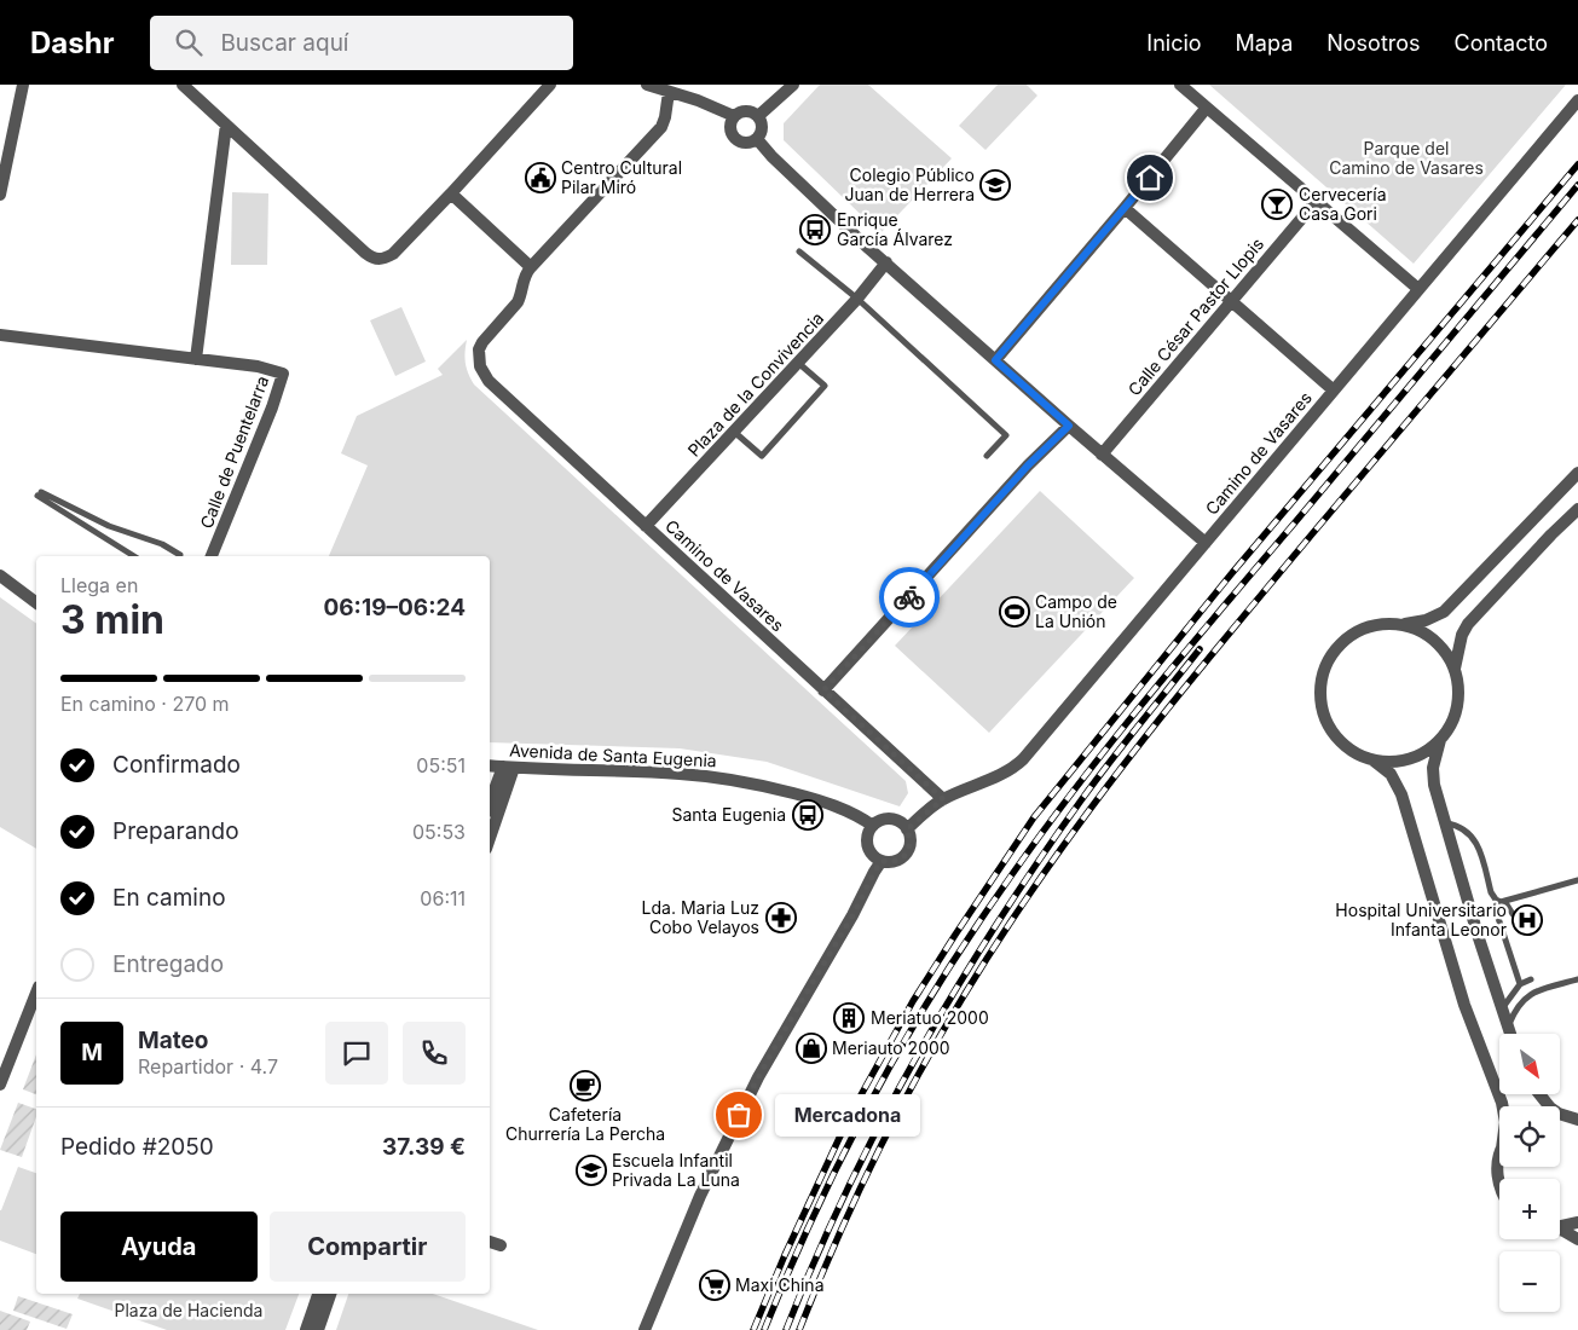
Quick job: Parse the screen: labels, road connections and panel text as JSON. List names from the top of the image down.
{
  "streets": {
    "street": [
      "Calle César Pastor Llopis",
      "Plaza de la Convivencia",
      "Calle de Puentelarra",
      "Camino de Vasares",
      "Avenida de Santa Eugenia"
    ]
  },
  "crossings": [
    ["Plaza de la Convivencia", "Camino de Vasares"],
    ["Camino de Vasares", "Avenida de Santa Eugenia"]
  ],
  "parks": ["Parque del Camino de Vasares", "Plaza de Hacienda"],
  "places": {
    "public building": ["Centro Cultural Pilar Miró"],
    "school or university": ["Colegio Público Juan de Herrera", "Escuela Infantil Privada La Luna"],
    "bar": ["Cervecería Casa Gori"],
    "bus stop": ["Enrique García Álvarez", "Santa Eugenia"],
    "sports": ["Campo de La Unión"],
    "pharmacy": ["Lda. Maria Luz Cobo Velayos"],
    "hospital": ["Hospital Universitario Infanta Leonor"],
    "building": ["Meriatuo 2000"],
    "shop": ["Meriauto 2000"],
    "cafe": ["Cafetería Churrería La Percha"],
    "other": ["Mercadona"],
    "supermarket": ["Maxi China"]
  },
  "north": "bottom right",
  "page": {
    "header": "Dashr",
    "search": "Buscar aquí",
    "nav": [
      "Inicio",
      "Mapa",
      "Nosotros",
      "Contacto"
    ],
    "heading": ["3 min", "Llega en", "06:19–06:24"],
    "panel": [
      "Mateo",
      "Repartidor · 4.7",
      "Pedido #2050",
      "37.39 €"
    ],
    "bar": "En camino · 270 m",
    "list": [
      ["Confirmado", "05:51"],
      ["Preparando", "05:53"],
      ["En camino", "06:11"],
      "Entregado"
    ],
    "round": "M",
    "map_buttons": ["+", "−"],
    "bubble": "Mercadona",
    "buttons": ["Ayuda", "Compartir"]
  }
}
